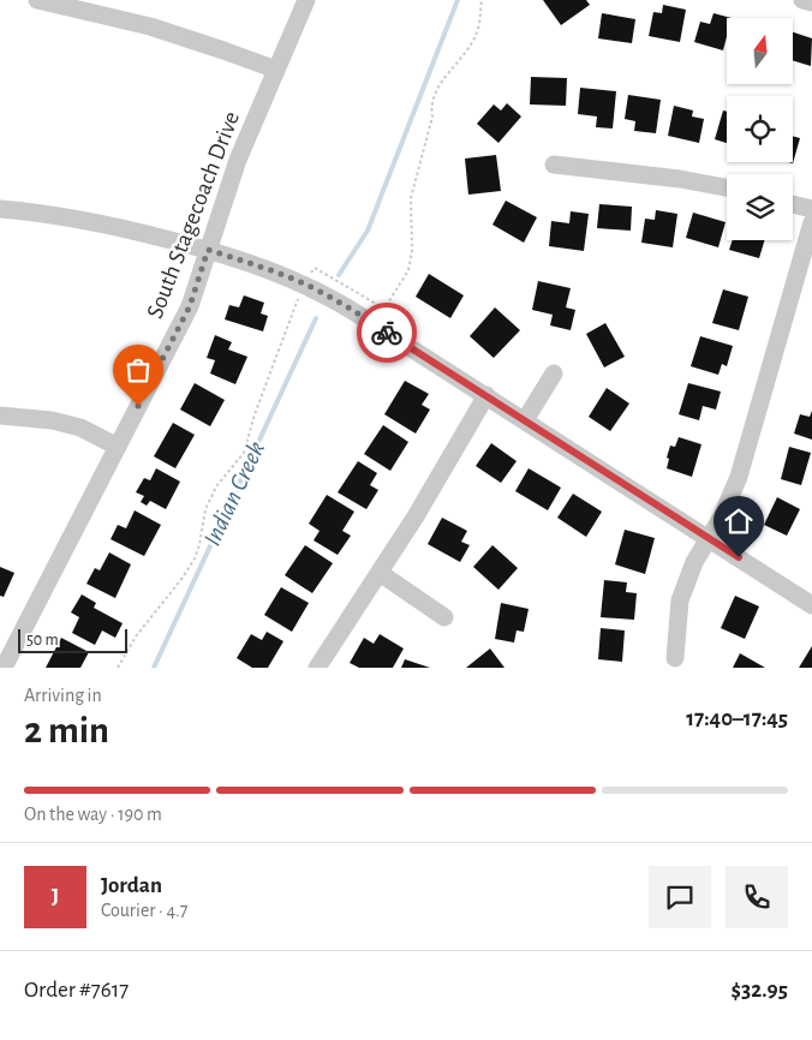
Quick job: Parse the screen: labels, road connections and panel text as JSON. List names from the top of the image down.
{
  "streets": {
    "street": ["South Stagecoach Drive"]
  },
  "water": ["Indian Creek"],
  "scale_bar": "50 m",
  "north": "top",
  "page": {
    "scale": "50 m",
    "heading": ["2 min", "Arriving in", "17:40–17:45"],
    "panel": [
      "Jordan",
      "Courier · 4.7",
      "Order #7617",
      "$32.95"
    ],
    "bar": "On the way · 190 m",
    "round": "J"
  }
}
